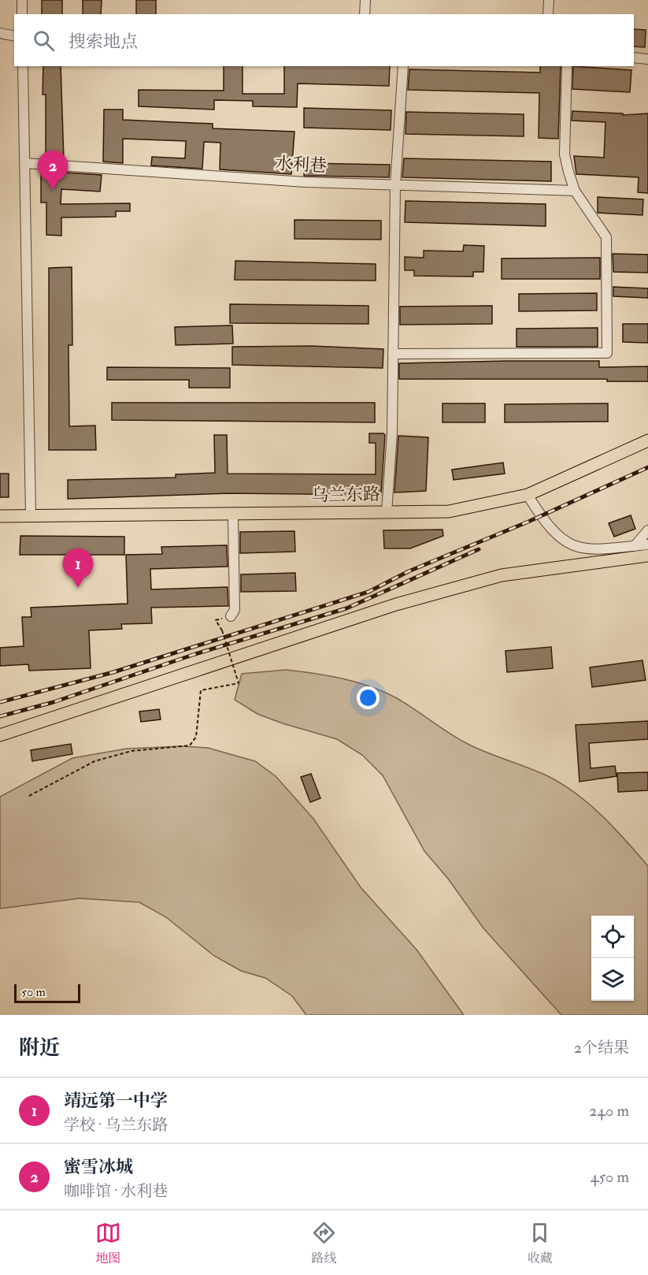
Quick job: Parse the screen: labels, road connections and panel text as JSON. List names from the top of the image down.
{
  "streets": {
    "main road": ["乌兰东路"],
    "street": ["水利巷"]
  },
  "scale_bar": "50 m",
  "page": {
    "search": "搜索地点",
    "pins": ["2", "1"],
    "scale": "50 m",
    "heading": ["附近", "2个结果"],
    "list": [
      {
        "mark": "1",
        "name": "靖远第一中学",
        "note": "学校 · 乌兰东路",
        "value": "240 m"
      },
      {
        "mark": "2",
        "name": "蜜雪冰城",
        "note": "咖啡馆 · 水利巷",
        "value": "450 m"
      }
    ],
    "nav": ["地图", "路线", "收藏"]
  }
}
